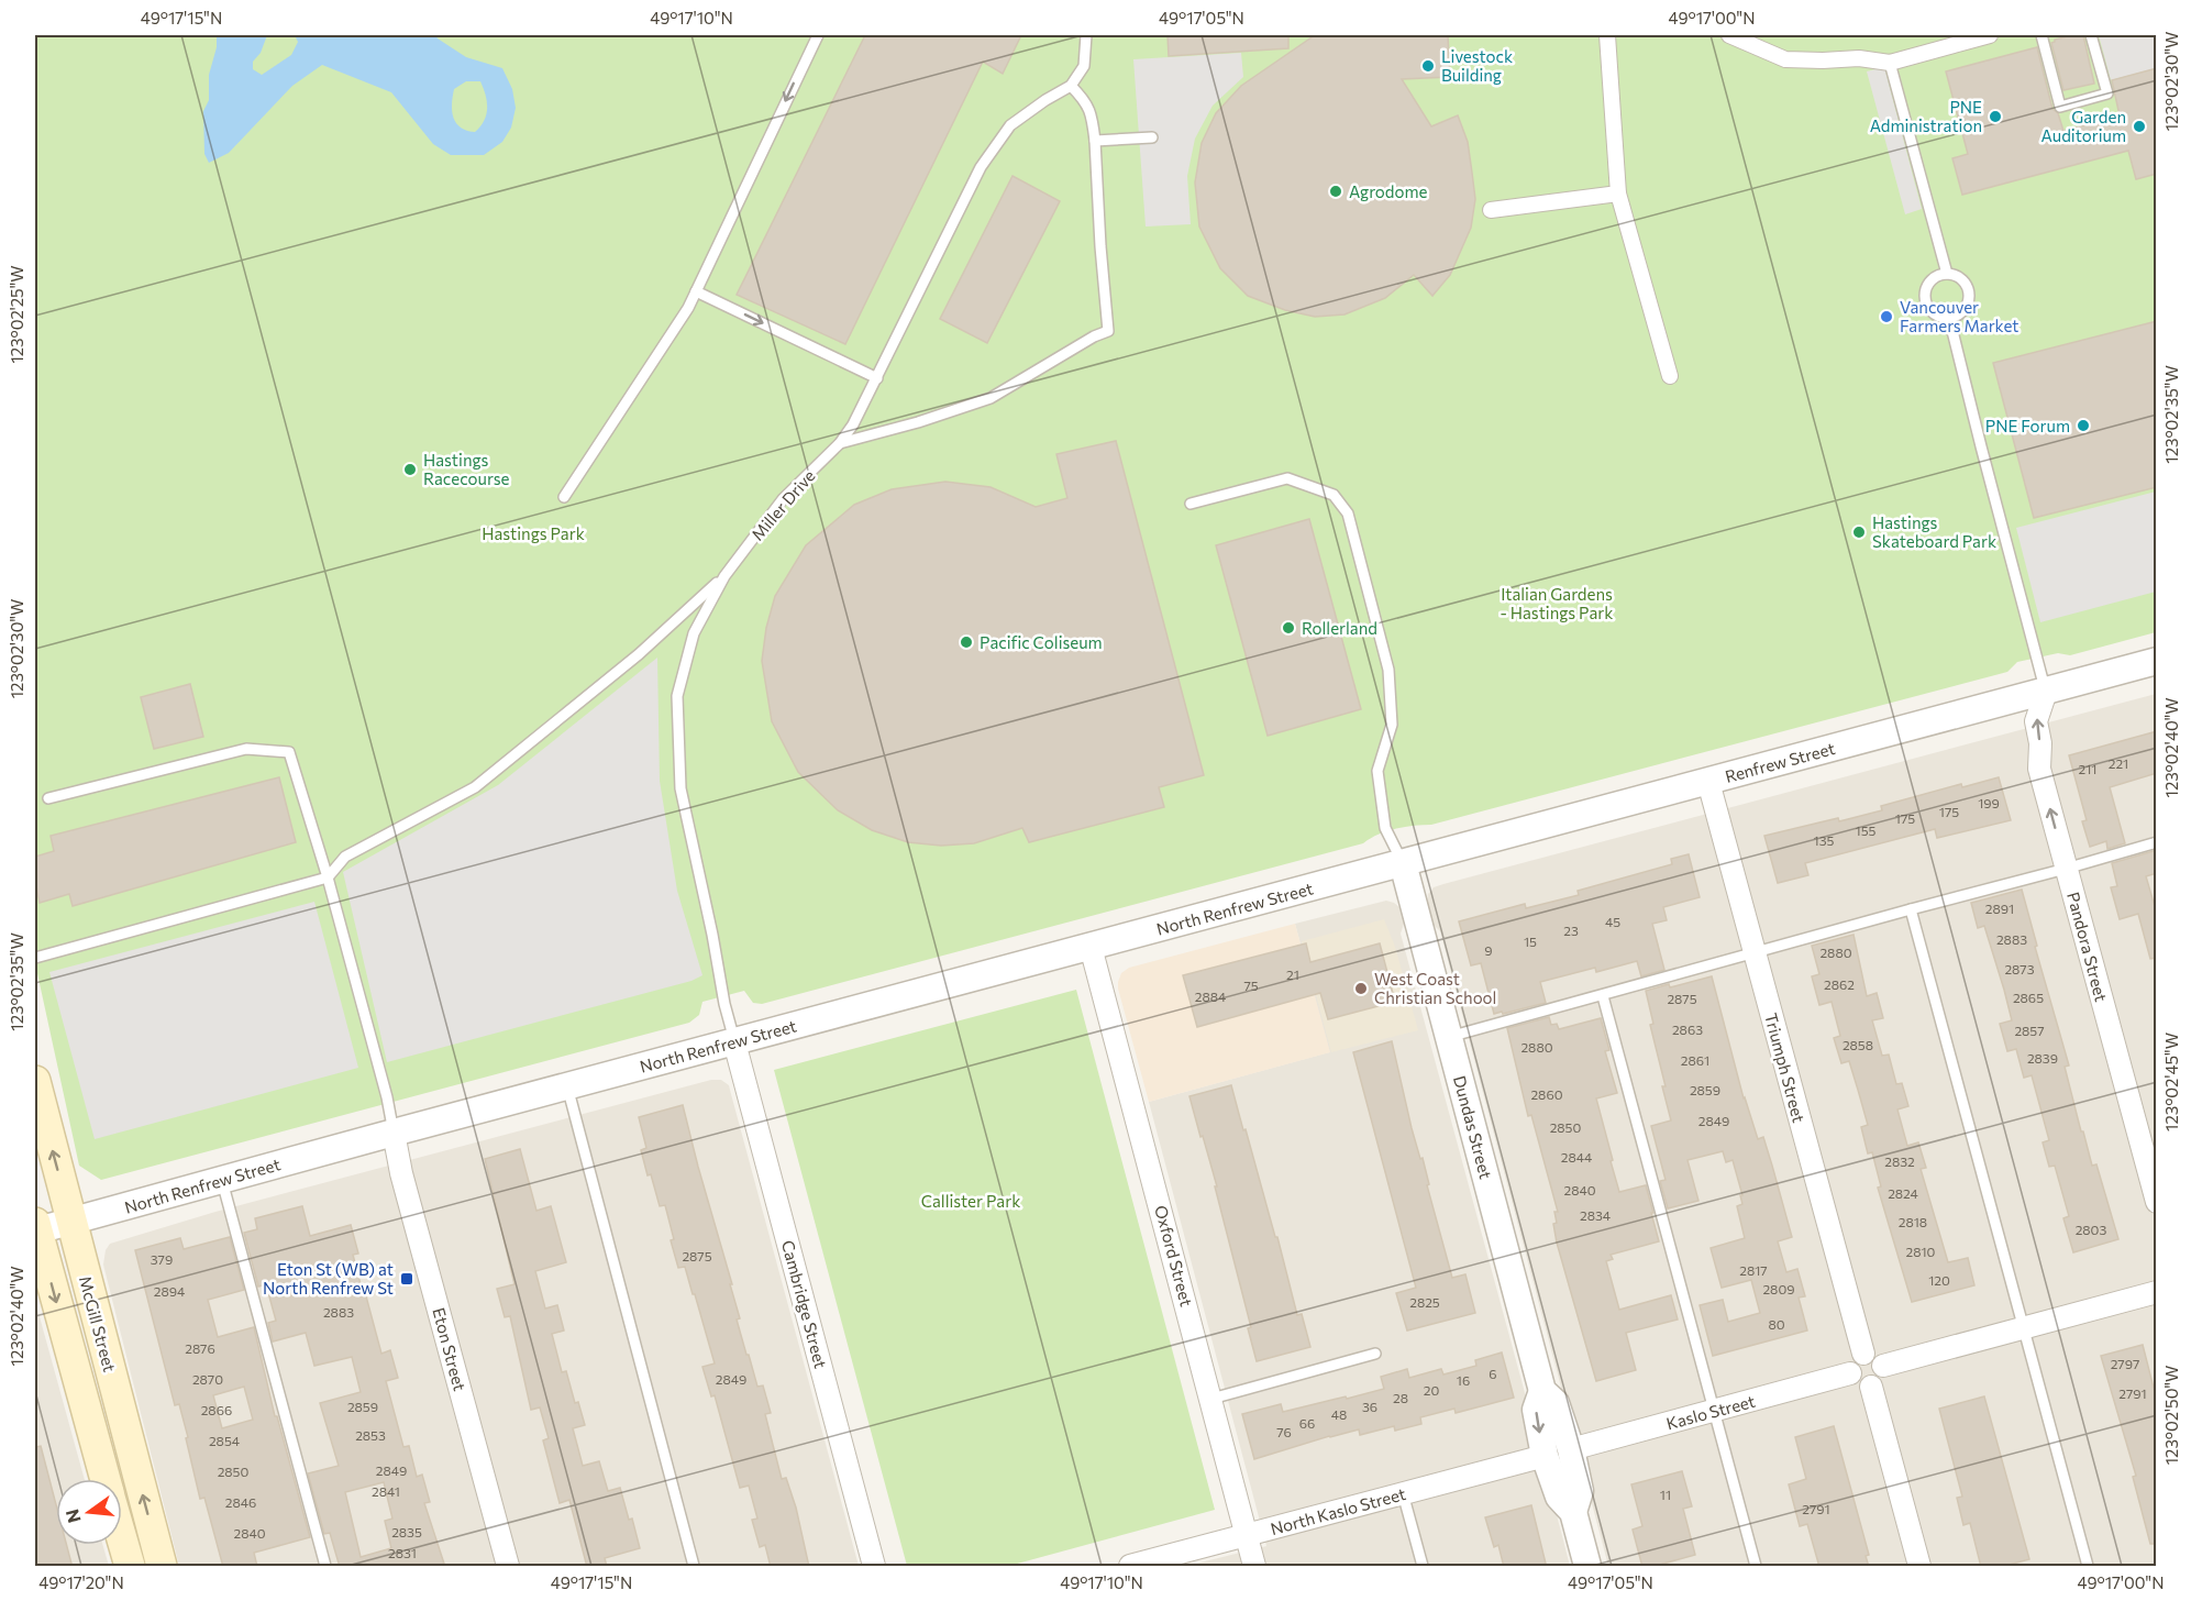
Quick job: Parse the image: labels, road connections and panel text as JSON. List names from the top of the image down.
{
  "streets": {
    "main road": ["McGill Street"],
    "street": [
      "Renfrew Street",
      "North Renfrew Street",
      "Pandora Street",
      "Triumph Street",
      "Dundas Street",
      "Oxford Street",
      "Cambridge Street",
      "Eton Street",
      "Kaslo Street",
      "North Kaslo Street"
    ],
    "lane": ["Miller Drive"]
  },
  "crossings": [
    ["Miller Drive", "North Renfrew Street"],
    ["Miller Drive", "Cambridge Street"],
    ["Renfrew Street", "North Renfrew Street"],
    ["Renfrew Street", "Pandora Street"],
    ["Renfrew Street", "Triumph Street"],
    ["Renfrew Street", "Dundas Street"],
    ["North Renfrew Street", "Dundas Street"],
    ["North Renfrew Street", "Oxford Street"],
    ["North Renfrew Street", "Cambridge Street"],
    ["North Renfrew Street", "McGill Street"],
    ["North Renfrew Street", "Eton Street"],
    ["Triumph Street", "Kaslo Street"],
    ["Dundas Street", "Kaslo Street"],
    ["Dundas Street", "North Kaslo Street"],
    ["Oxford Street", "North Kaslo Street"]
  ],
  "parks": ["Hastings Park", "Italian Gardens - Hastings Park", "Callister Park"],
  "places": {
    "other": [
      "Livestock Building",
      "PNE Administration",
      "Garden Auditorium",
      "Agrodome",
      "Vancouver Farmers Market",
      "PNE Forum",
      "Hastings Racecourse",
      "Hastings Skateboard Park",
      "Rollerland",
      "Pacific Coliseum",
      "West Coast Christian School"
    ],
    "transit": ["Eton St (WB) at North Renfrew St"]
  },
  "house_numbers": [
    "221",
    "211",
    "199",
    "175",
    "175",
    "155",
    "135",
    "2891",
    "45",
    "23",
    "2883",
    "15",
    "9",
    "2880",
    "2873",
    "21",
    "2862",
    "75",
    "2884",
    "2865",
    "2875",
    "2863",
    "2857",
    "2858",
    "2880",
    "2839",
    "2861",
    "2859",
    "2860",
    "2849",
    "2850",
    "2844",
    "2832",
    "2840",
    "2824",
    "2834",
    "2818",
    "2803",
    "2810",
    "2875",
    "379",
    "2817",
    "120",
    "2809",
    "2894",
    "2825",
    "2883",
    "80",
    "2876",
    "2797",
    "6",
    "2870",
    "2849",
    "16",
    "20",
    "2791",
    "28",
    "2859",
    "36",
    "2866",
    "48",
    "66",
    "76",
    "2853",
    "2854",
    "2849",
    "2850",
    "2841",
    "11",
    "2846",
    "2791",
    "2835",
    "2840",
    "2831"
  ],
  "north": "left",
  "coordinates": [
    "49°17'15\"N",
    "49°17'10\"N",
    "49°17'05\"N",
    "49°17'00\"N",
    "123°02'30\"W",
    "123°02'25\"W",
    "123°02'35\"W",
    "123°02'40\"W",
    "123°02'45\"W",
    "123°02'50\"W",
    "49°17'20\"N"
  ]
}
